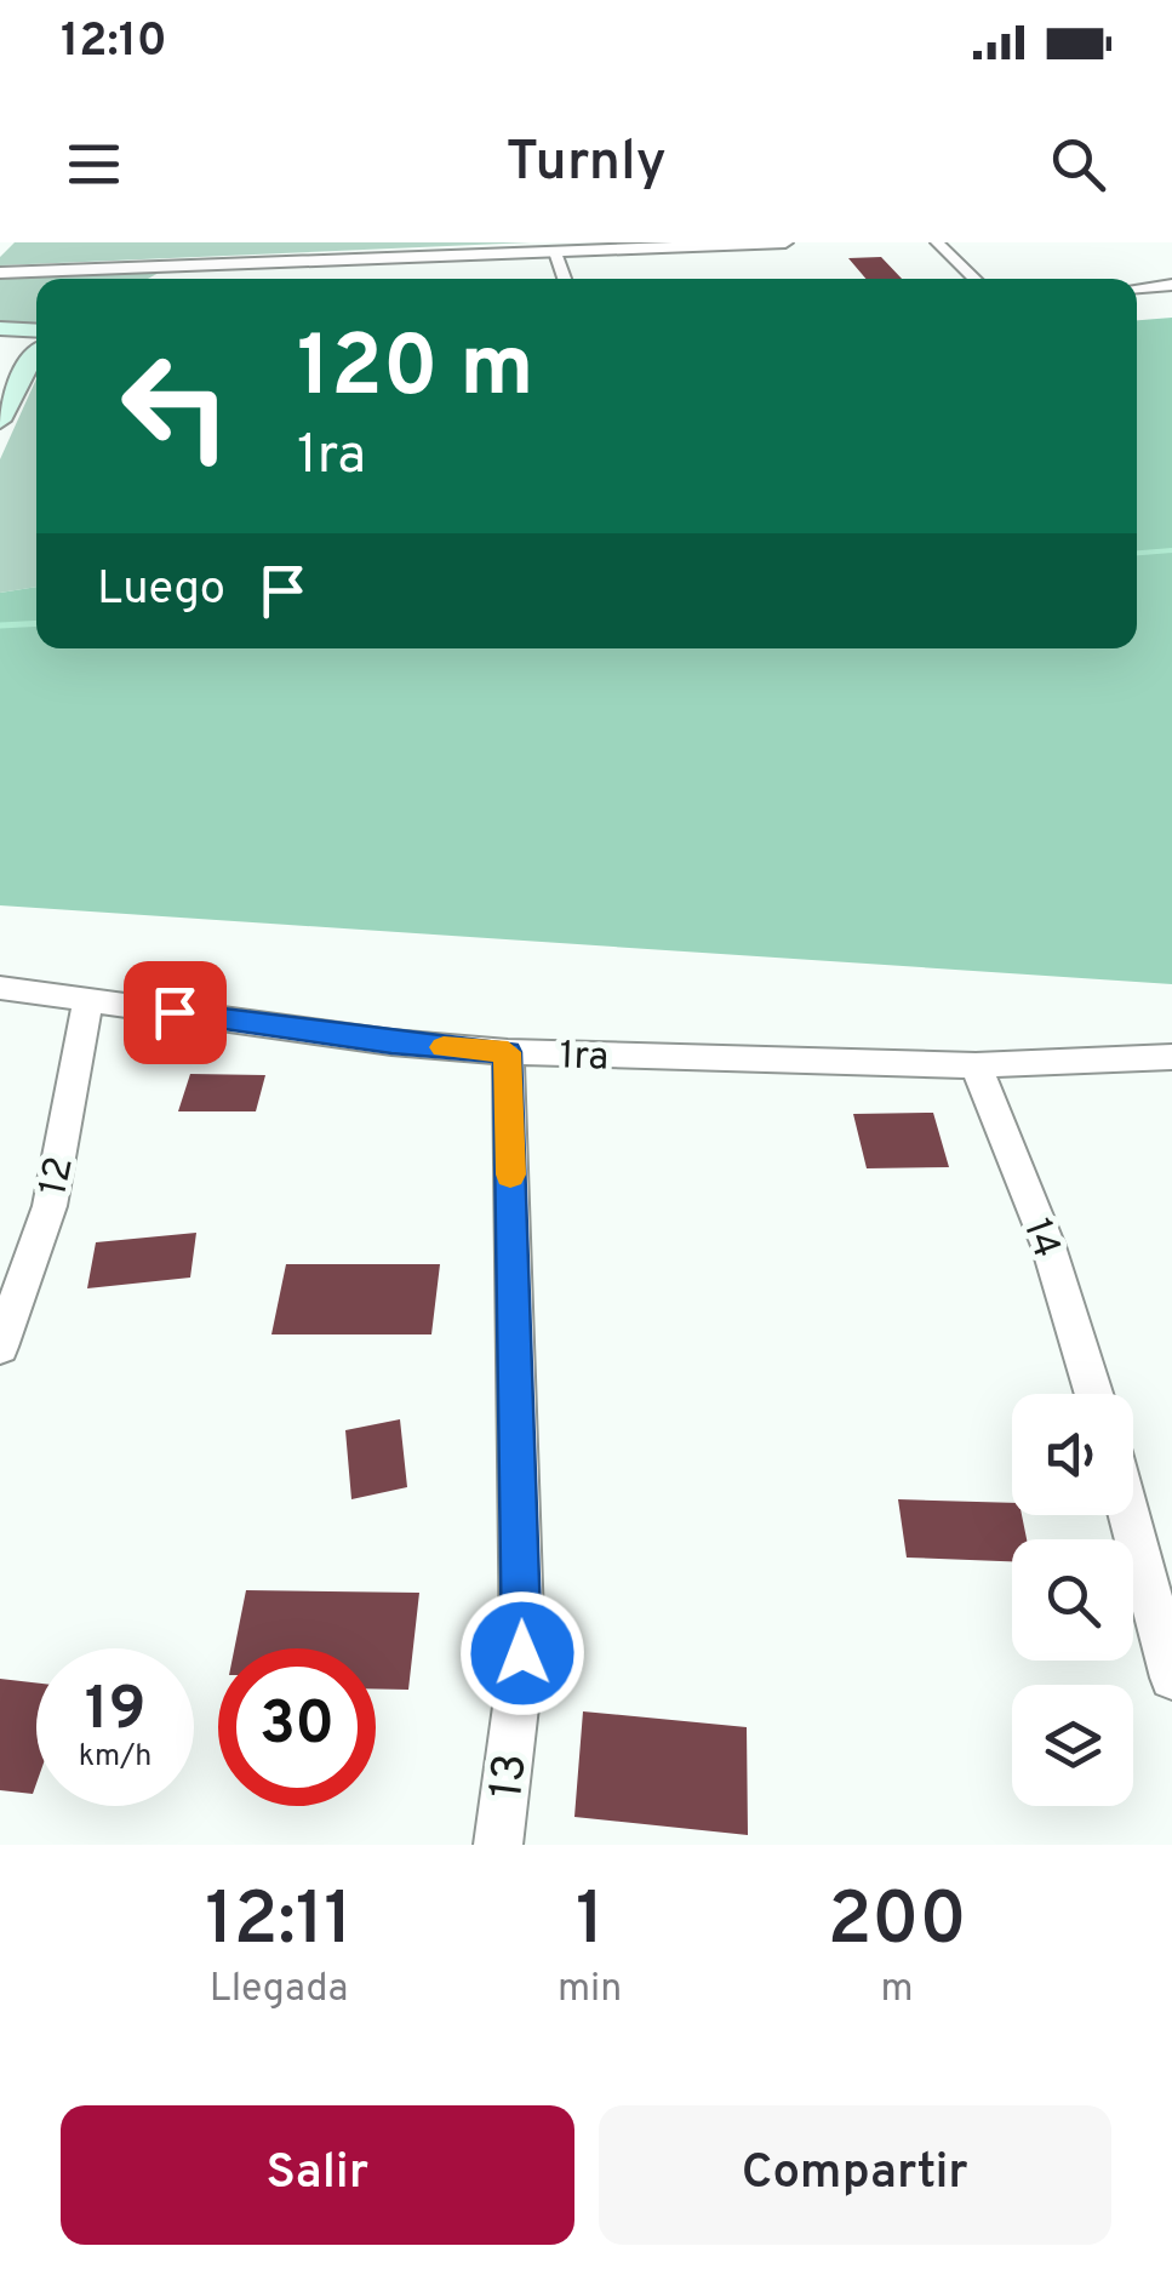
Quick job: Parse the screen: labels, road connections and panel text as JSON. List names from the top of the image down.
{
  "streets": {
    "street": [
      "1ra",
      "12",
      "14",
      "13"
    ]
  },
  "crossings": [
    ["1ra", "12"],
    ["1ra", "14"],
    ["1ra", "13"]
  ],
  "page": {
    "status": "12:10",
    "header": "Turnly",
    "turn": ["120 m", "1ra"],
    "then": "Luego",
    "speed": "19 km/h",
    "limit": "30",
    "eta": [
      "12:11",
      "Llegada",
      "1",
      "min",
      "200",
      "m"
    ],
    "buttons": ["Salir", "Compartir"]
  }
}
